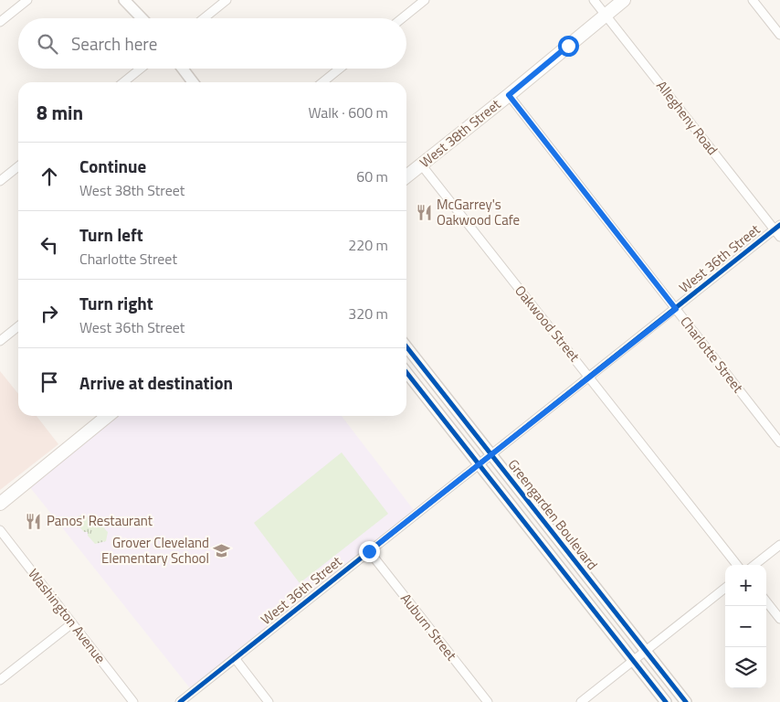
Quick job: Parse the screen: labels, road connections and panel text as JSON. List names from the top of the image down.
{
  "streets": {
    "main road": ["West 38th Street"],
    "street": [
      "Allegheny Road",
      "West 36th Street",
      "Oakwood Street",
      "Charlotte Street",
      "Greengarden Boulevard",
      "Washington Avenue",
      "Auburn Street"
    ]
  },
  "crossings": [
    ["Allegheny Road", "West 38th Street"],
    ["Allegheny Road", "West 36th Street"],
    ["West 38th Street", "Oakwood Street"],
    ["West 38th Street", "Charlotte Street"],
    ["West 36th Street", "Oakwood Street"],
    ["West 36th Street", "Charlotte Street"],
    ["West 36th Street", "Greengarden Boulevard"],
    ["West 36th Street", "Auburn Street"]
  ],
  "places": {
    "restaurant": ["McGarrey's Oakwood Cafe", "Panos' Restaurant"],
    "school or university": ["Grover Cleveland Elementary School"]
  },
  "page": {
    "search": "Search here",
    "heading": ["8 min", "Walk · 600 m"],
    "list": [
      ["Continue", "West 38th Street", "60 m"],
      ["Turn left", "Charlotte Street", "220 m"],
      ["Turn right", "West 36th Street", "320 m"],
      "Arrive at destination"
    ],
    "map_buttons": ["+", "−"]
  }
}
